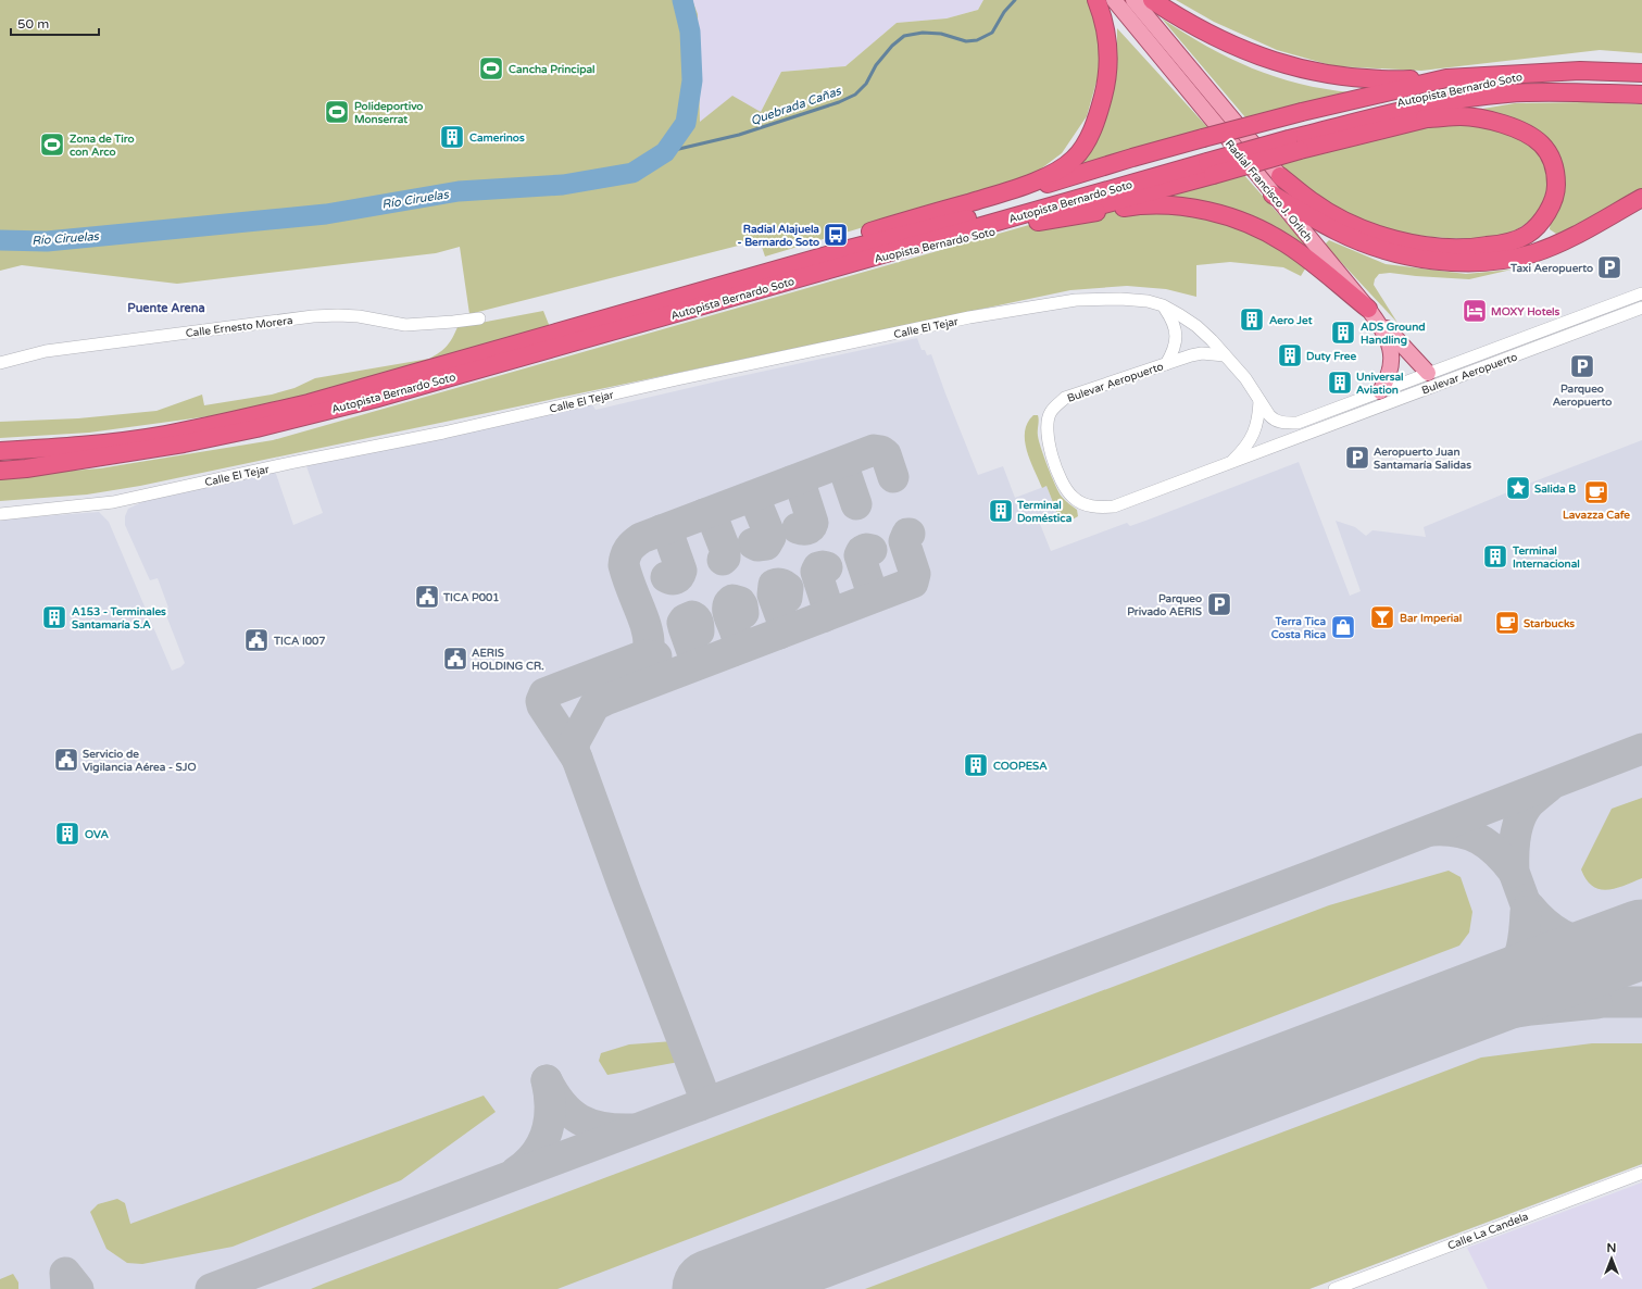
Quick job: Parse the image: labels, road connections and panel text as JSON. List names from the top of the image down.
{
  "streets": {
    "highway": ["Autopista Bernardo Soto", "Auopista Bernardo Soto"],
    "main road": ["Radial Francisco J. Orlich"],
    "street": [
      "Calle Ernesto Morera",
      "Calle El Tejar",
      "Bulevar Aeropuerto",
      "Calle La Candela"
    ]
  },
  "crossings": [
    ["Autopista Bernardo Soto", "Auopista Bernardo Soto"],
    ["Radial Francisco J. Orlich", "Bulevar Aeropuerto"],
    ["Calle El Tejar", "Bulevar Aeropuerto"]
  ],
  "districts": ["Puente Arena"],
  "water": ["Quebrada Cañas", "Río Ciruelas"],
  "places": {
    "sports": ["Cancha Principal", "Polideportivo Monserrat", "Zona de Tiro con Arco"],
    "building": [
      "Camerinos",
      "Aero Jet",
      "ADS Ground Handling",
      "Duty Free",
      "Universal Aviation",
      "Terminal Doméstica",
      "Terminal Internacional",
      "A153 - Terminales Santamaría S.A",
      "COOPESA",
      "OVA"
    ],
    "bus stop": ["Radial Alajuela - Bernardo Soto"],
    "parking": [
      "Taxi Aeropuerto",
      "Parqueo Aeropuerto",
      "Aeropuerto Juan Santamaría Salidas",
      "Parqueo Privado AERIS"
    ],
    "hotel": ["MOXY Hotels"],
    "place": ["Salida B"],
    "cafe": ["Lavazza Cafe", "Starbucks"],
    "public building": [
      "TICA P001",
      "TICA I007",
      "AERIS HOLDING CR.",
      "Servicio de Vigilancia Aérea - SJO"
    ],
    "bar": ["Bar Imperial"],
    "shop": ["Terra Tica Costa Rica"]
  },
  "scale_bar": "50 m",
  "north": "top"
}
